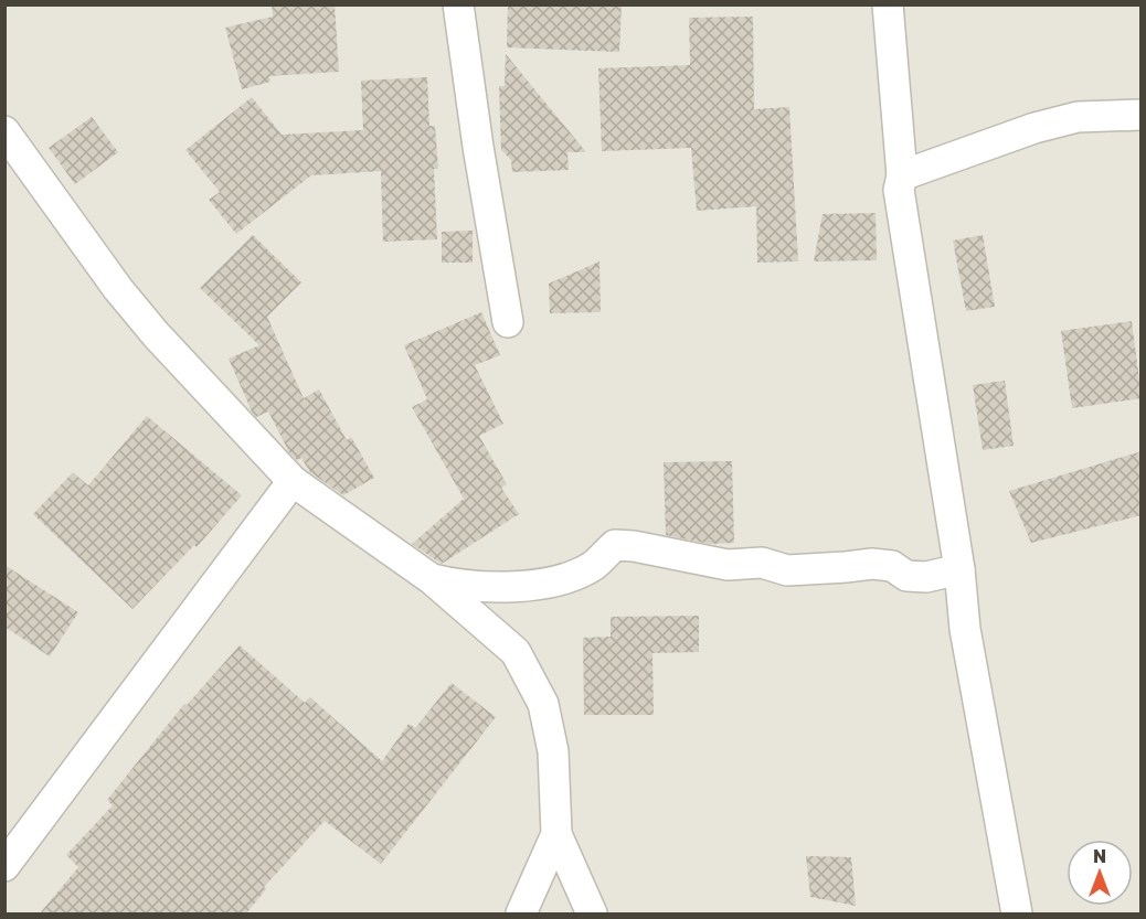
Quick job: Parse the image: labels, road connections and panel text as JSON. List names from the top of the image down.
{
  "north": "top"
}
